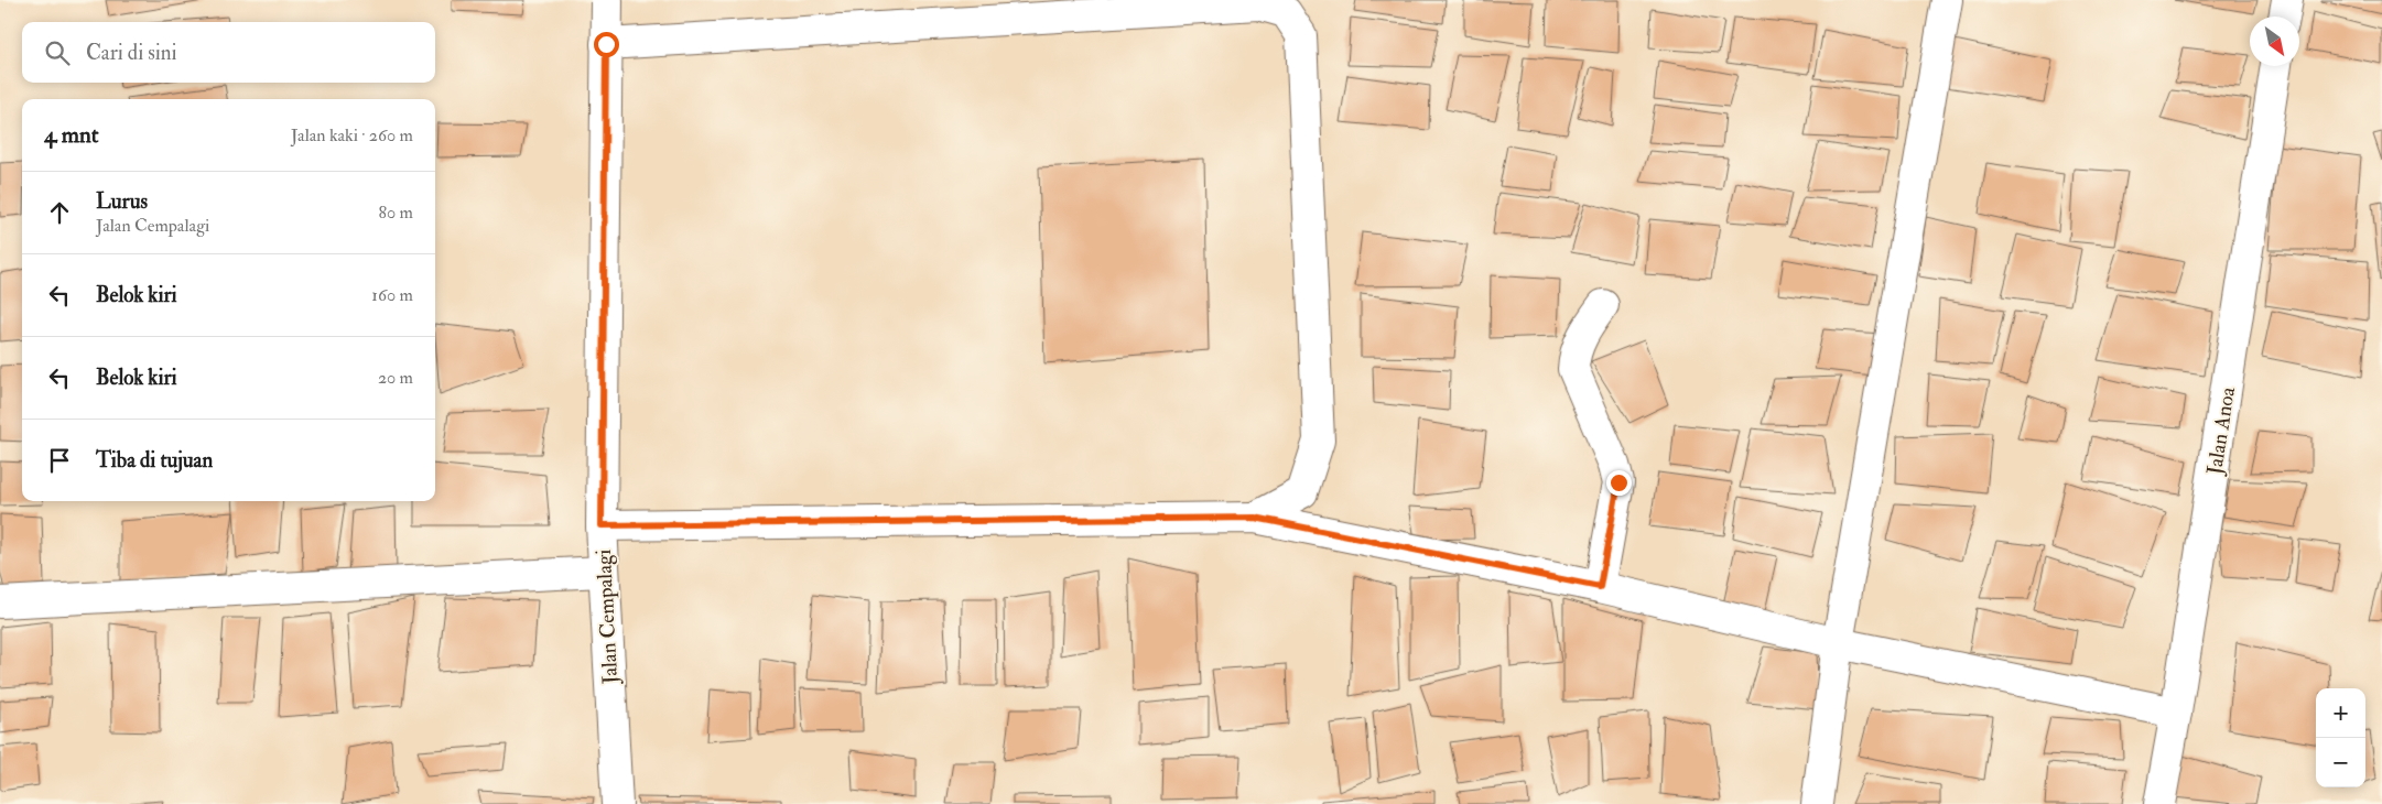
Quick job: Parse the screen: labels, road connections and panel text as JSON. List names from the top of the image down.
{
  "streets": {
    "street": ["Jalan Anoa", "Jalan Cempalagi"]
  },
  "north": "bottom right",
  "page": {
    "search": "Cari di sini",
    "heading": ["4 mnt", "Jalan kaki · 260 m"],
    "list": [
      ["Lurus", "Jalan Cempalagi", "80 m"],
      ["Belok kiri", "160 m"],
      ["Belok kiri", "20 m"],
      "Tiba di tujuan"
    ],
    "map_buttons": ["+", "−"]
  }
}
